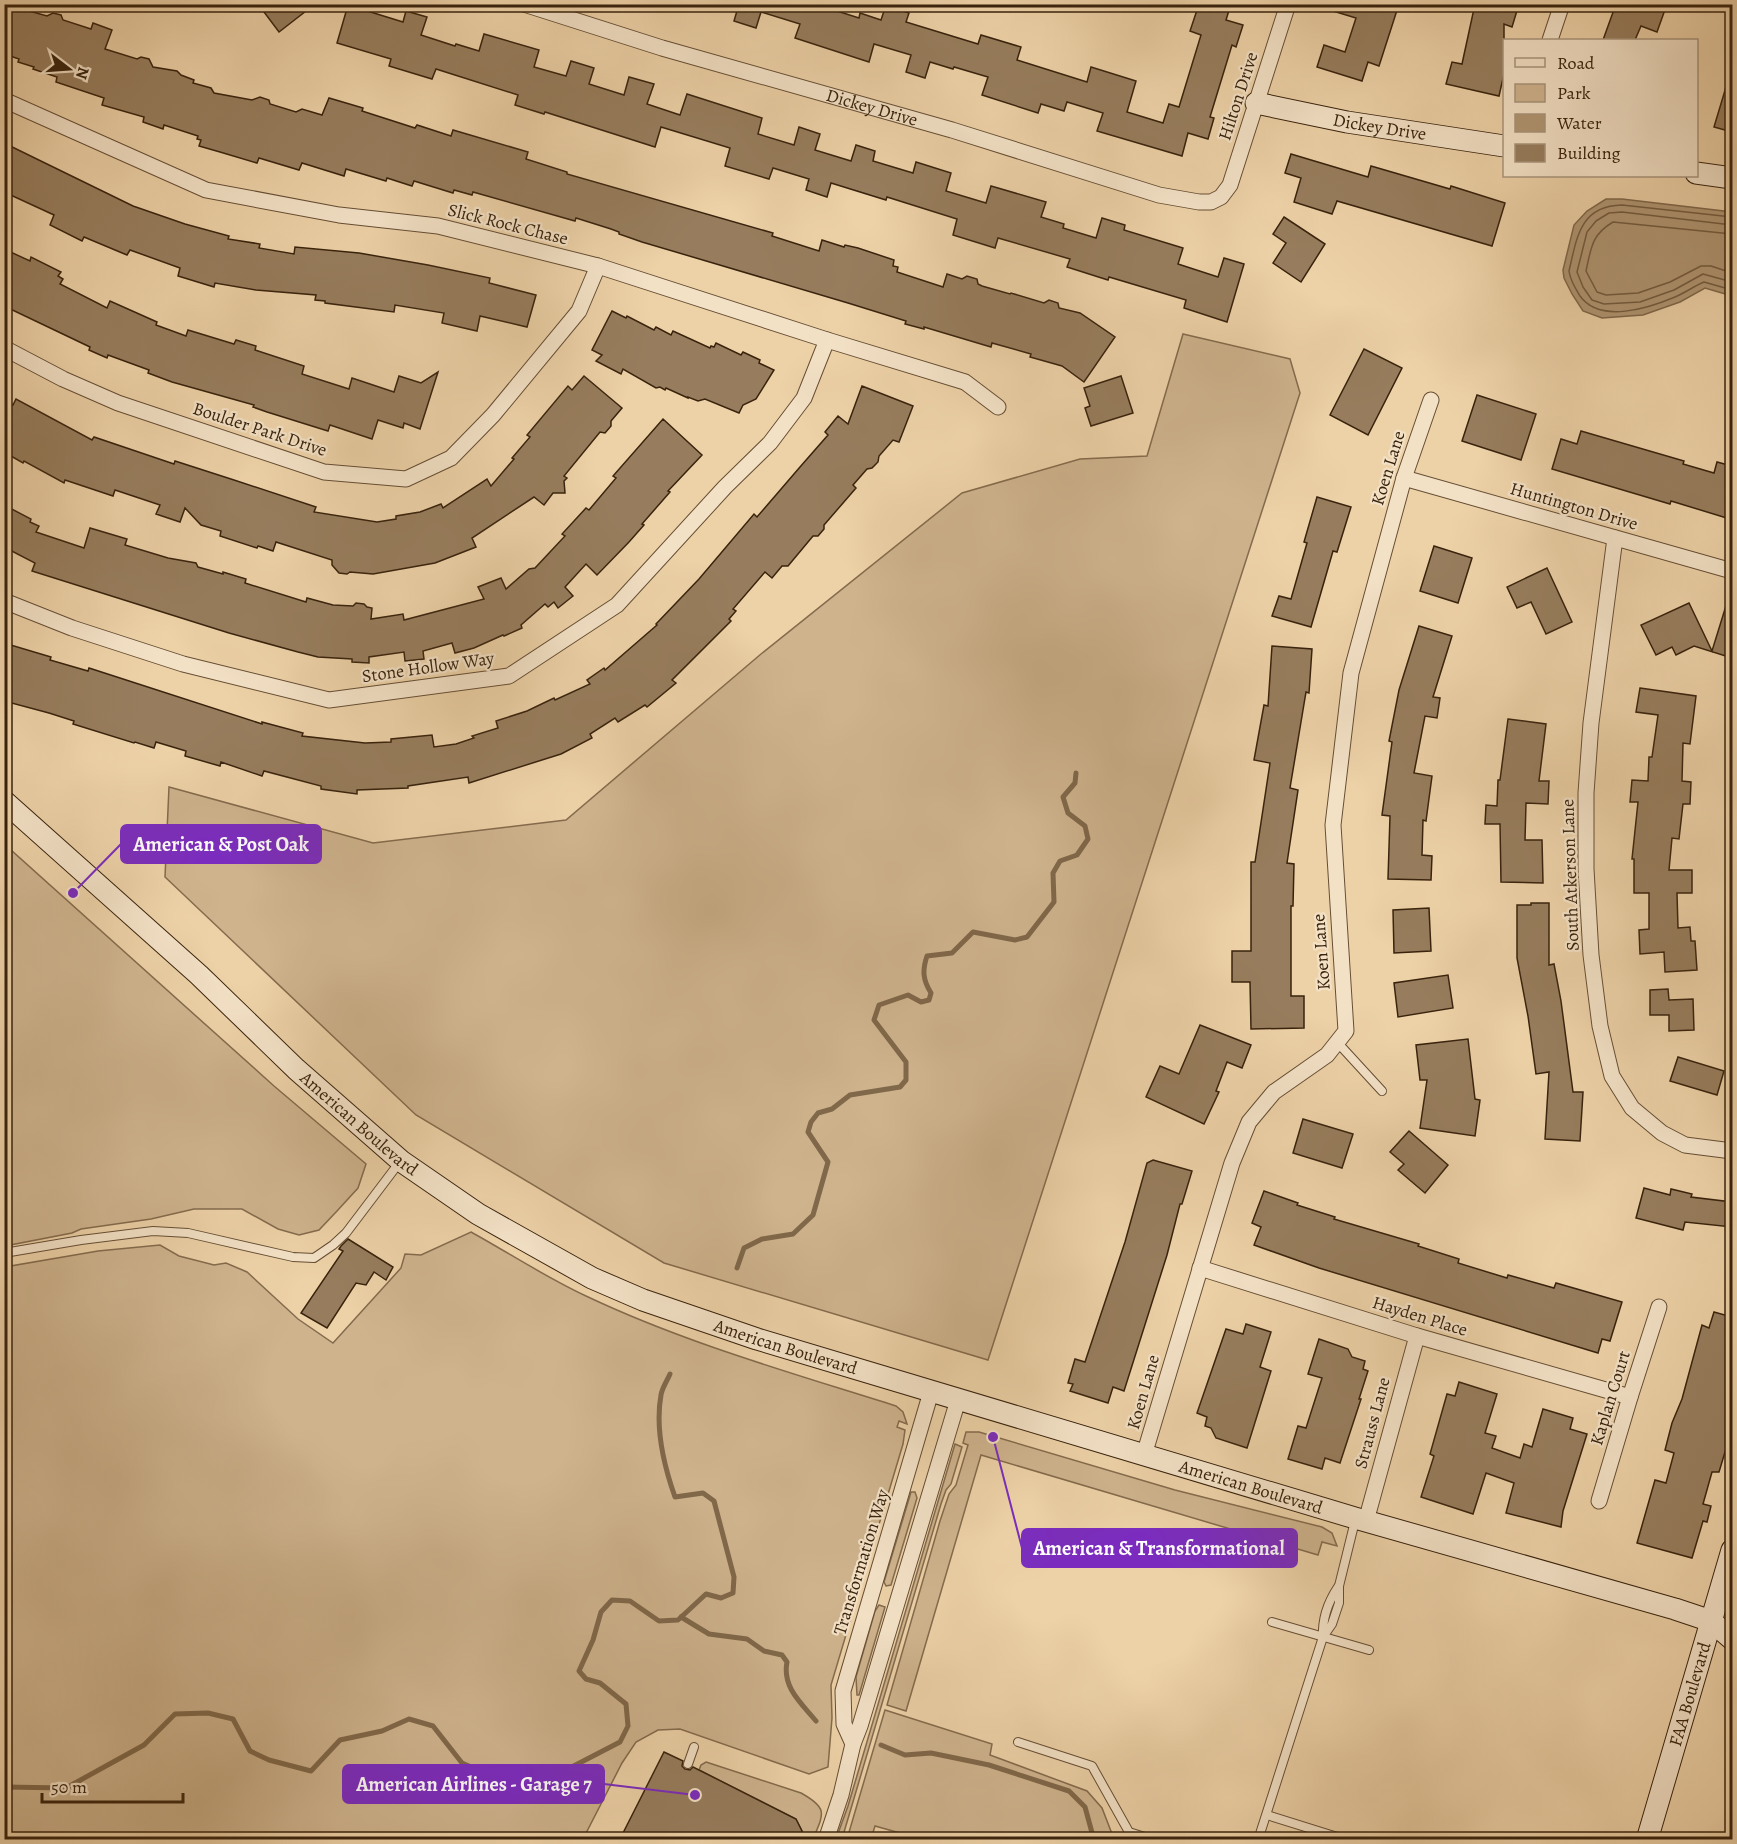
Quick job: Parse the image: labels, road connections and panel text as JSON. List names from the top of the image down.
{
  "streets": {
    "street": [
      "Hilton Drive",
      "Dickey Drive",
      "Slick Rock Chase",
      "Boulder Park Drive",
      "Koen Lane",
      "Huntington Drive",
      "Stone Hollow Way",
      "South Atkerson Lane",
      "American Boulevard",
      "Hayden Place",
      "Kaplan Court",
      "Strauss Lane",
      "Transformation Way",
      "FAA Boulevard"
    ]
  },
  "crossings": [
    ["Hilton Drive", "Dickey Drive"],
    ["Slick Rock Chase", "Boulder Park Drive"],
    ["Slick Rock Chase", "Stone Hollow Way"],
    ["Koen Lane", "Huntington Drive"],
    ["Koen Lane", "American Boulevard"],
    ["Koen Lane", "Hayden Place"],
    ["Huntington Drive", "South Atkerson Lane"],
    ["American Boulevard", "Strauss Lane"],
    ["American Boulevard", "Transformation Way"],
    ["American Boulevard", "FAA Boulevard"],
    ["Hayden Place", "Kaplan Court"],
    ["Hayden Place", "Strauss Lane"]
  ],
  "places": ["American & Post Oak", "American & Transformational", "American Airlines - Garage 7"],
  "legend": [
    "Road",
    "Park",
    "Water",
    "Building"
  ],
  "scale_bar": "50 m",
  "north": "right"
}
